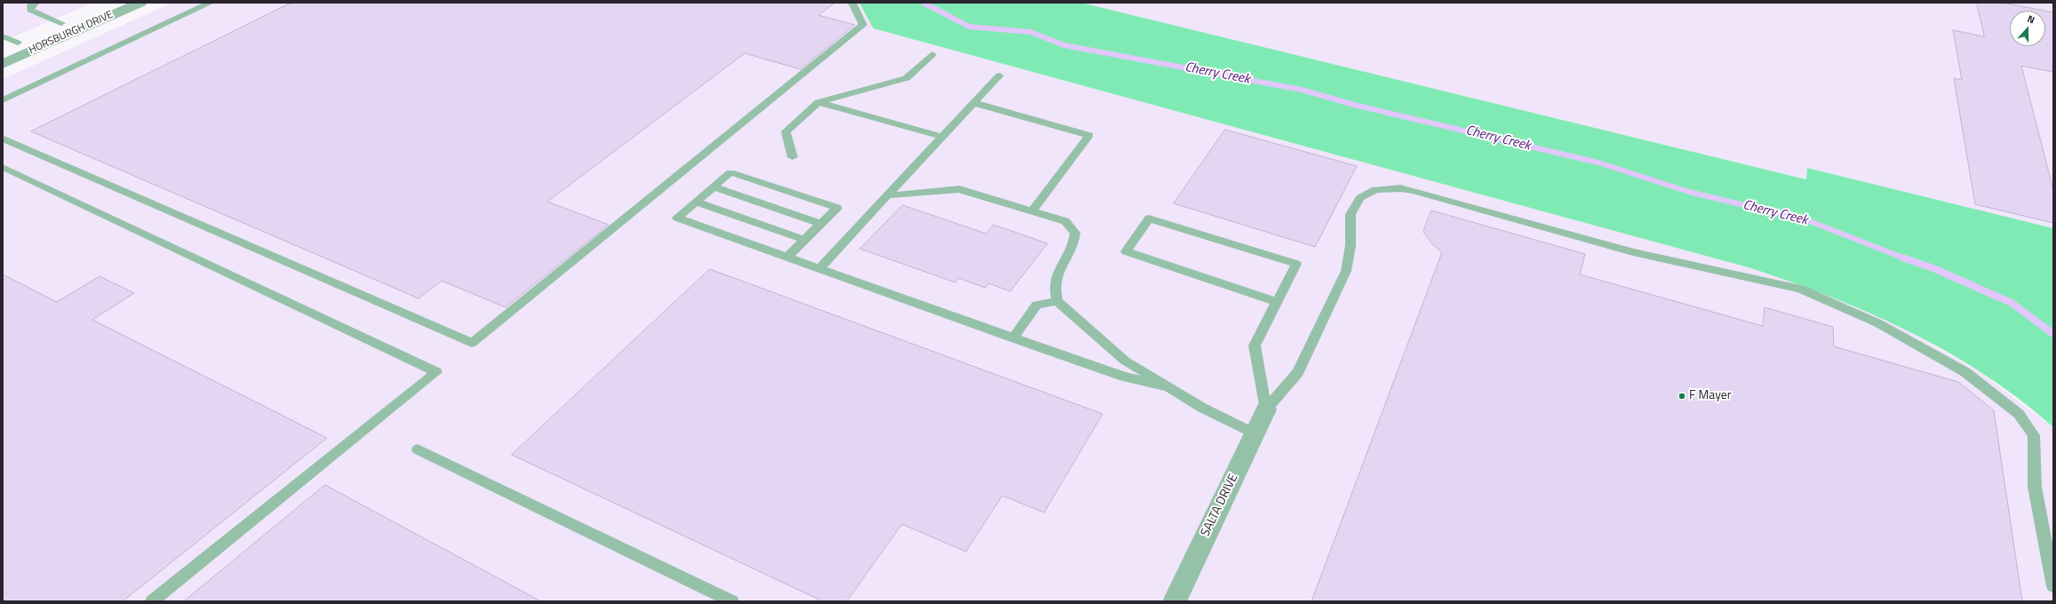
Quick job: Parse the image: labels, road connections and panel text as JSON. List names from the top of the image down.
{
  "streets": {
    "street": ["HORSBURGH DRIVE", "SALTA DRIVE"]
  },
  "water": ["Cherry Creek"],
  "places": ["F Mayer"],
  "north": "top"
}
